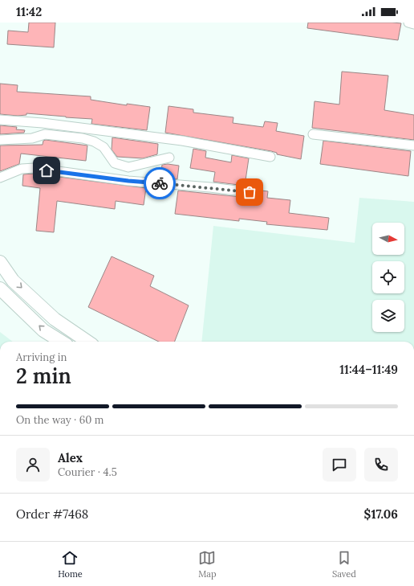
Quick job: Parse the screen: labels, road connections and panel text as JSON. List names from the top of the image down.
{
  "north": "right",
  "page": {
    "status": "11:42",
    "heading": ["2 min", "Arriving in", "11:44–11:49"],
    "panel": [
      "Alex",
      "Courier · 4.5",
      "Order #7468",
      "$17.06"
    ],
    "bar": "On the way · 60 m",
    "tabs": ["Home", "Map", "Saved"]
  }
}
